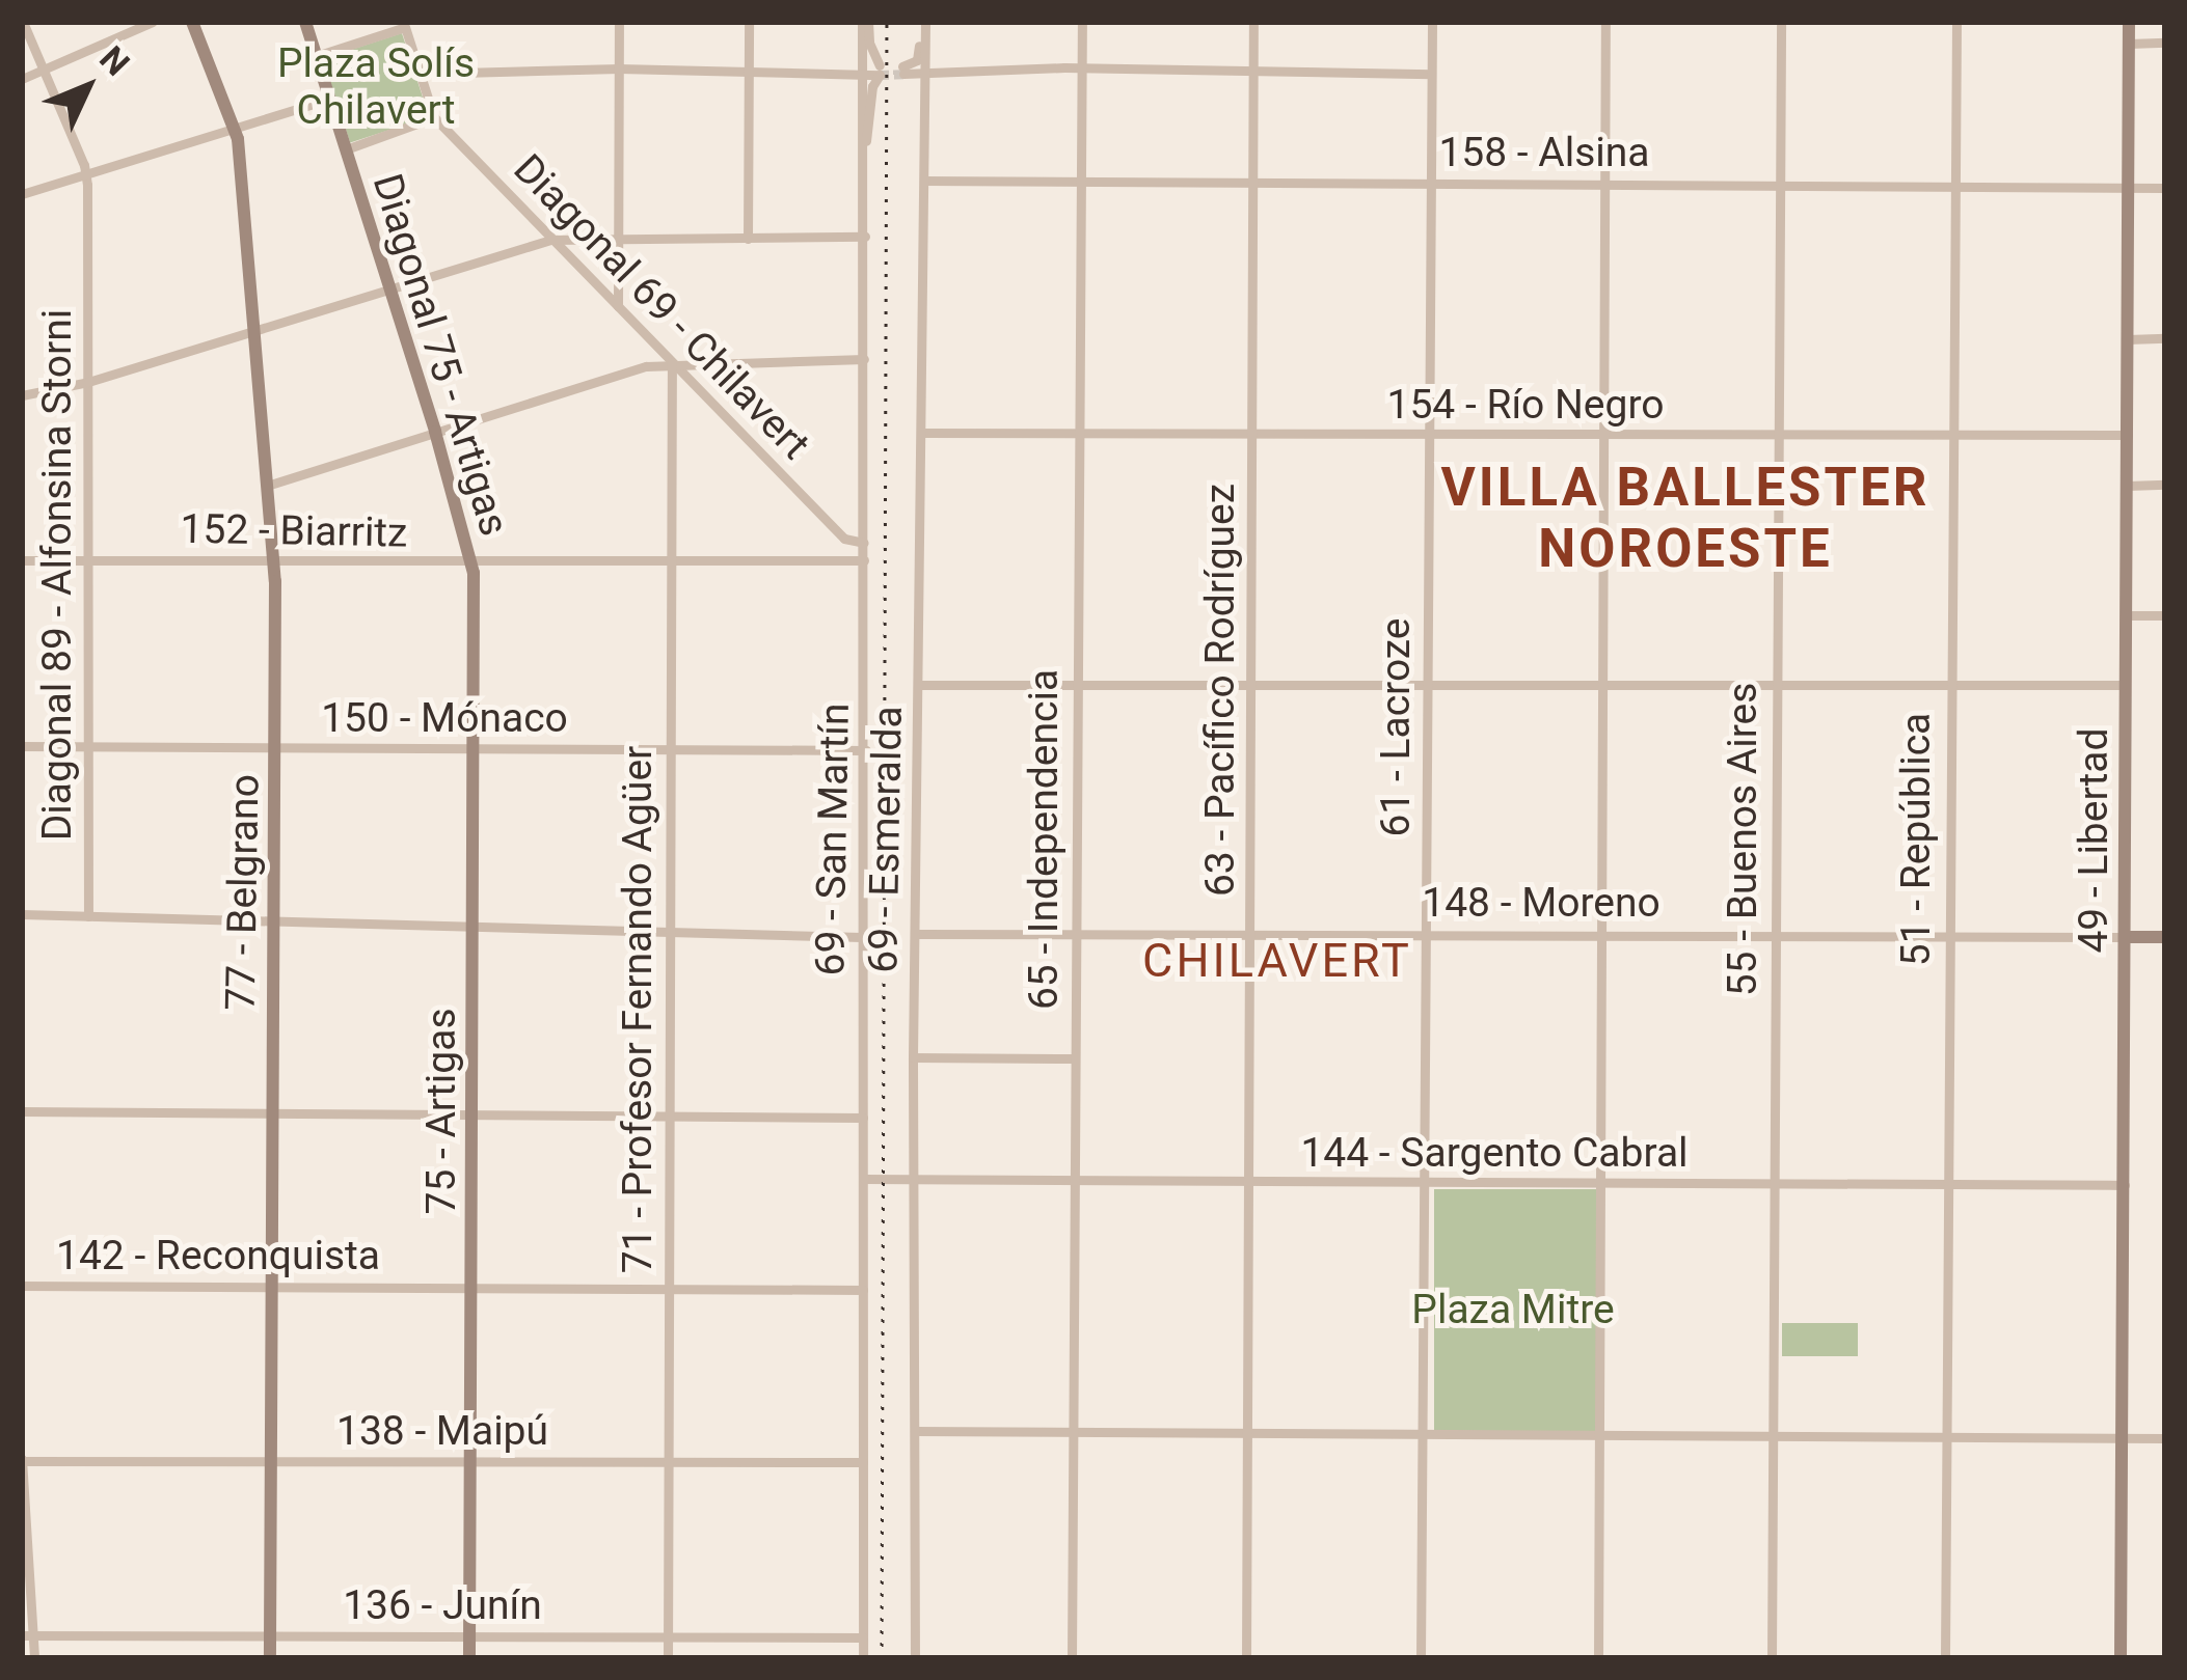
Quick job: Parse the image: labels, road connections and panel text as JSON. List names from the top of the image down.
{
  "streets": {
    "street": [
      "158 - Alsina",
      "Diagonal 69 - Chilavert",
      "Diagonal 75 - Artigas",
      "154 - Río Negro",
      "152 - Biarritz",
      "Diagonal 89 - Alfonsina Storni",
      "63 - Pacífico Rodríguez",
      "150 - Mónaco",
      "61 - Lacroze",
      "69 - San Martín",
      "69 - Esmeralda",
      "65 - Independencia",
      "55 - Buenos Aires",
      "51 - República",
      "49 - Libertad",
      "77 - Belgrano",
      "148 - Moreno",
      "71 - Profesor Fernando Agüer",
      "75 - Artigas",
      "144 - Sargento Cabral",
      "142 - Reconquista",
      "138 - Maipú",
      "136 - Junín"
    ]
  },
  "crossings": [
    ["158 - Alsina", "63 - Pacífico Rodríguez"],
    ["158 - Alsina", "61 - Lacroze"],
    ["158 - Alsina", "69 - Esmeralda"],
    ["158 - Alsina", "65 - Independencia"],
    ["158 - Alsina", "55 - Buenos Aires"],
    ["158 - Alsina", "51 - República"],
    ["158 - Alsina", "49 - Libertad"],
    ["Diagonal 69 - Chilavert", "69 - San Martín"],
    ["Diagonal 69 - Chilavert", "71 - Profesor Fernando Agüer"],
    ["Diagonal 75 - Artigas", "152 - Biarritz"],
    ["Diagonal 75 - Artigas", "75 - Artigas"],
    ["154 - Río Negro", "63 - Pacífico Rodríguez"],
    ["154 - Río Negro", "61 - Lacroze"],
    ["154 - Río Negro", "69 - Esmeralda"],
    ["154 - Río Negro", "65 - Independencia"],
    ["154 - Río Negro", "55 - Buenos Aires"],
    ["154 - Río Negro", "51 - República"],
    ["154 - Río Negro", "49 - Libertad"],
    ["152 - Biarritz", "Diagonal 89 - Alfonsina Storni"],
    ["152 - Biarritz", "69 - San Martín"],
    ["152 - Biarritz", "77 - Belgrano"],
    ["152 - Biarritz", "71 - Profesor Fernando Agüer"],
    ["152 - Biarritz", "75 - Artigas"],
    ["Diagonal 89 - Alfonsina Storni", "150 - Mónaco"],
    ["63 - Pacífico Rodríguez", "148 - Moreno"],
    ["63 - Pacífico Rodríguez", "144 - Sargento Cabral"],
    ["150 - Mónaco", "69 - San Martín"],
    ["150 - Mónaco", "77 - Belgrano"],
    ["150 - Mónaco", "71 - Profesor Fernando Agüer"],
    ["150 - Mónaco", "75 - Artigas"],
    ["61 - Lacroze", "148 - Moreno"],
    ["61 - Lacroze", "144 - Sargento Cabral"],
    ["69 - San Martín", "144 - Sargento Cabral"],
    ["69 - San Martín", "142 - Reconquista"],
    ["69 - San Martín", "138 - Maipú"],
    ["69 - San Martín", "136 - Junín"],
    ["69 - Esmeralda", "148 - Moreno"],
    ["69 - Esmeralda", "144 - Sargento Cabral"],
    ["65 - Independencia", "148 - Moreno"],
    ["65 - Independencia", "144 - Sargento Cabral"],
    ["55 - Buenos Aires", "148 - Moreno"],
    ["55 - Buenos Aires", "144 - Sargento Cabral"],
    ["51 - República", "148 - Moreno"],
    ["51 - República", "144 - Sargento Cabral"],
    ["49 - Libertad", "148 - Moreno"],
    ["49 - Libertad", "144 - Sargento Cabral"],
    ["77 - Belgrano", "142 - Reconquista"],
    ["77 - Belgrano", "138 - Maipú"],
    ["77 - Belgrano", "136 - Junín"],
    ["71 - Profesor Fernando Agüer", "142 - Reconquista"],
    ["71 - Profesor Fernando Agüer", "138 - Maipú"],
    ["71 - Profesor Fernando Agüer", "136 - Junín"],
    ["75 - Artigas", "142 - Reconquista"],
    ["75 - Artigas", "138 - Maipú"],
    ["75 - Artigas", "136 - Junín"]
  ],
  "districts": ["VILLA BALLESTER NOROESTE", "CHILAVERT"],
  "parks": ["Plaza Solís Chilavert", "Plaza Mitre"],
  "north": "top right"
}
